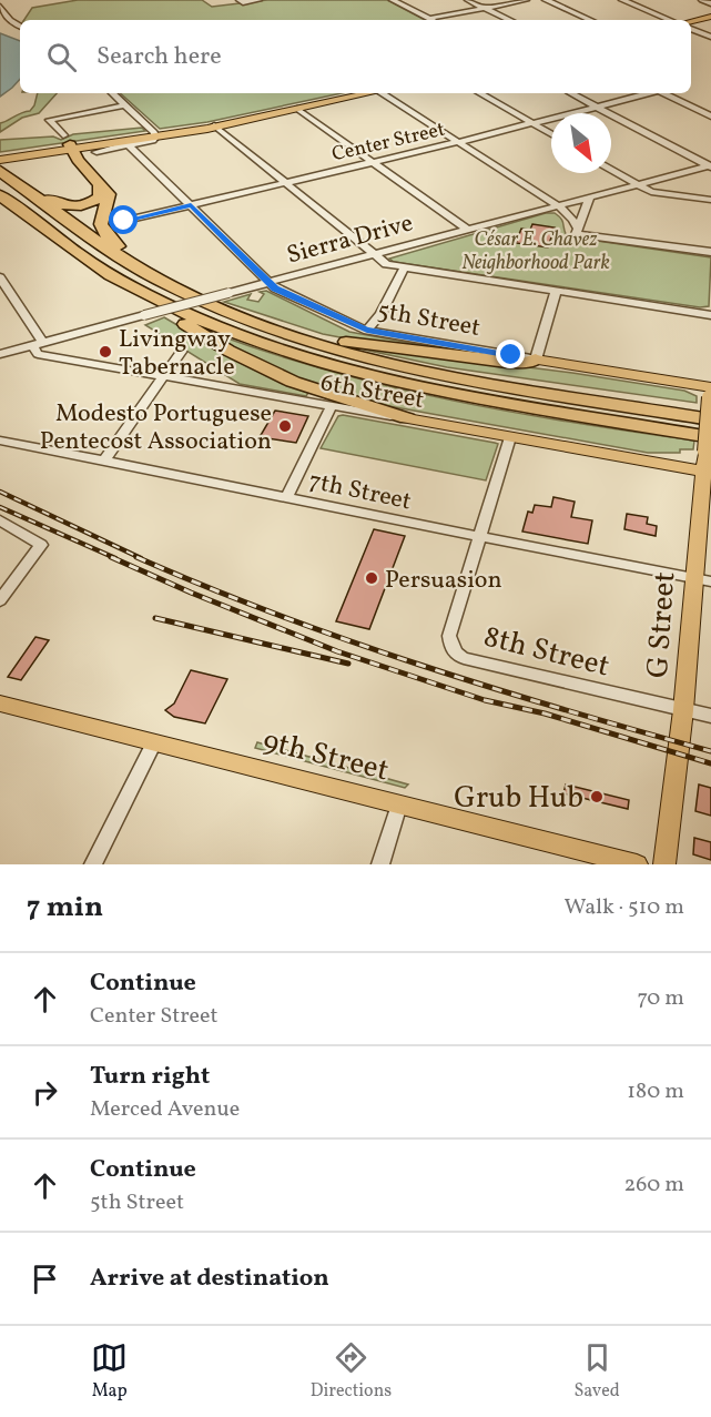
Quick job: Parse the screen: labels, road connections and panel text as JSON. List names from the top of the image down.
{
  "streets": {
    "main road": [
      "5th Street",
      "6th Street",
      "G Street",
      "9th Street"
    ],
    "street": [
      "Center Street",
      "Sierra Drive",
      "7th Street",
      "8th Street"
    ]
  },
  "crossings": [
    ["Center Street", "5th Street"],
    ["Sierra Drive", "5th Street"],
    ["Sierra Drive", "6th Street"],
    ["5th Street", "G Street"],
    ["6th Street", "G Street"],
    ["7th Street", "G Street"],
    ["7th Street", "8th Street"],
    ["G Street", "8th Street"]
  ],
  "parks": ["César E. Chavez Neighborhood Park"],
  "places": [
    "Livingway Tabernacle",
    "Modesto Portuguese Pentecost Association",
    "Persuasion",
    "Grub Hub"
  ],
  "north": "bottom right",
  "page": {
    "search": "Search here",
    "heading": ["7 min", "Walk · 510 m"],
    "list": [
      ["Continue", "Center Street", "70 m"],
      ["Turn right", "Merced Avenue", "180 m"],
      ["Continue", "5th Street", "260 m"],
      "Arrive at destination"
    ],
    "nav": ["Map", "Directions", "Saved"]
  }
}
